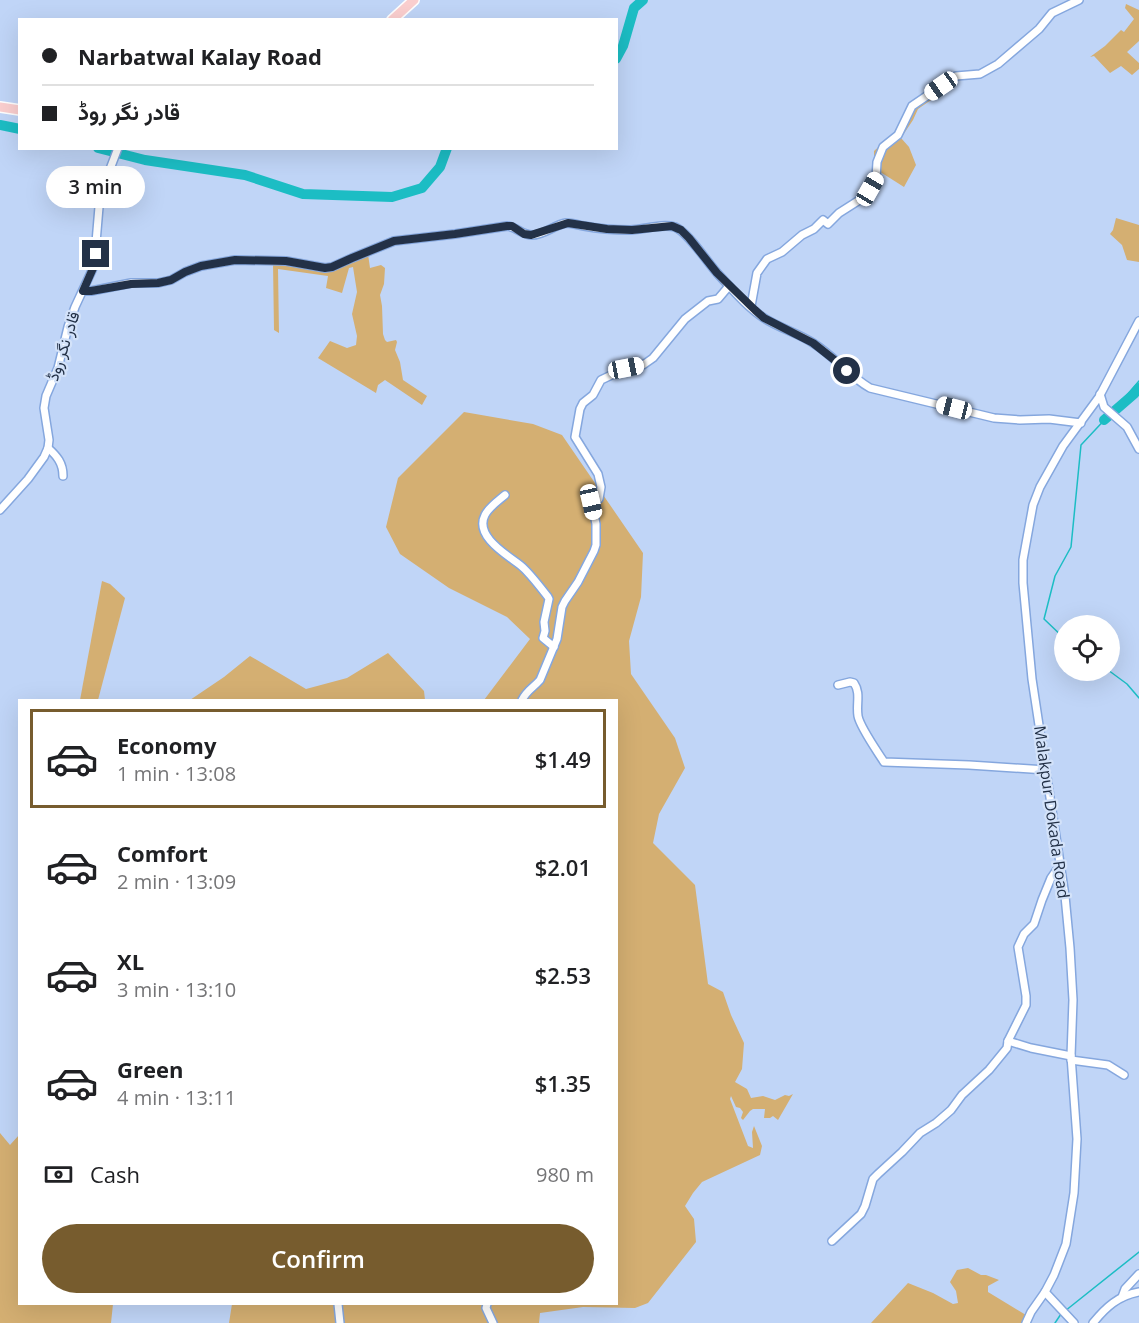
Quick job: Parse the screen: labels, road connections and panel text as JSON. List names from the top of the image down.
{
  "streets": {
    "street": ["قادر نگر روڈ", "Malakpur Dokada Road"]
  },
  "page": {
    "banner": ["Narbatwal Kalay Road", "قادر نگر روڈ"],
    "bubble": "3 min",
    "list": [
      {
        "name": "Economy",
        "note": "1 min · 13:08",
        "value": "$1.49"
      },
      {
        "name": "Comfort",
        "note": "2 min · 13:09",
        "value": "$2.01"
      },
      {
        "name": "XL",
        "note": "3 min · 13:10",
        "value": "$2.53"
      },
      {
        "name": "Green",
        "note": "4 min · 13:11",
        "value": "$1.35"
      }
    ],
    "pay": ["Cash", "980 m"],
    "buttons": "Confirm"
  }
}
